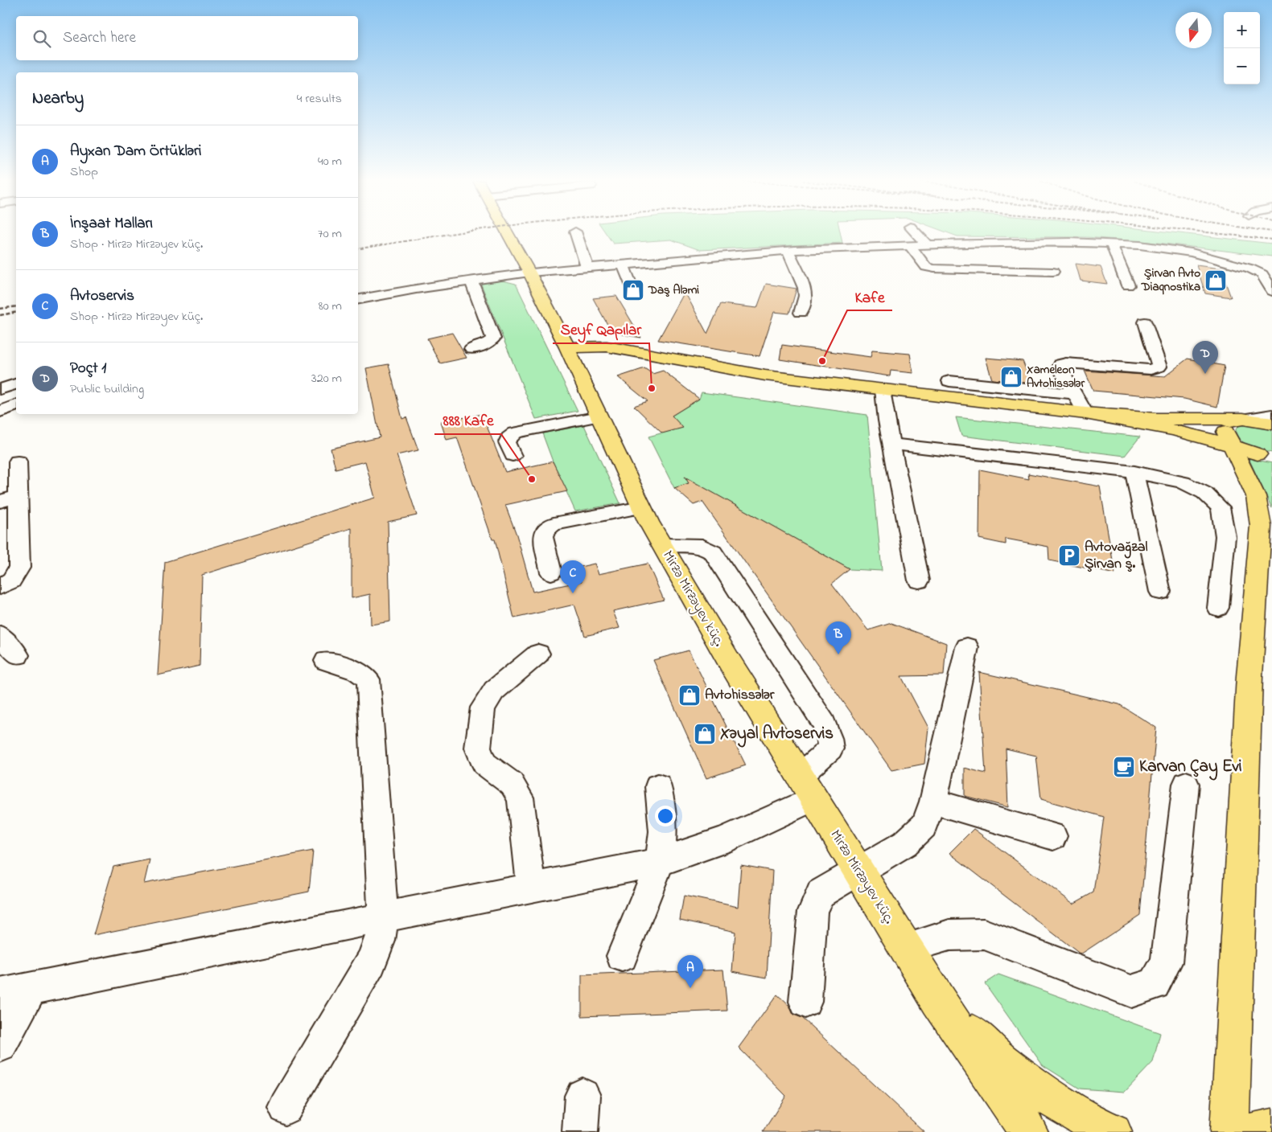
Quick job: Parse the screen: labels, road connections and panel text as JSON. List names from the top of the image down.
{
  "streets": {
    "main road": ["Mirzə Mirzəyev küç."]
  },
  "places": {
    "shop": [
      "Şirvan Avto Diaqnostika",
      "Daş Aləmi",
      "Xameleon Avtohissələr",
      "Avtohissələr",
      "Xəyal Avtoservis"
    ],
    "other": ["Kafe", "Seyf Qapılar", "888 Kafe"],
    "parking": ["Avtovağzal Şirvan ş."],
    "cafe": ["Karvan Çay Evi"]
  },
  "north": "bottom",
  "page": {
    "map_buttons": ["+", "−"],
    "search": "Search here",
    "heading": ["Nearby", "4 results"],
    "list": [
      {
        "mark": "A",
        "name": "Ayxan Dam Örtükləri",
        "note": "Shop",
        "value": "40 m"
      },
      {
        "mark": "B",
        "name": "İnşaat Malları",
        "note": "Shop · Mirzə Mirzəyev küç.",
        "value": "70 m"
      },
      {
        "mark": "C",
        "name": "Avtoservis",
        "note": "Shop · Mirzə Mirzəyev küç.",
        "value": "80 m"
      },
      {
        "mark": "D",
        "name": "Poçt 1",
        "note": "Public building",
        "value": "320 m"
      }
    ],
    "pins": [
      "D",
      "C",
      "B",
      "A"
    ]
  }
}
